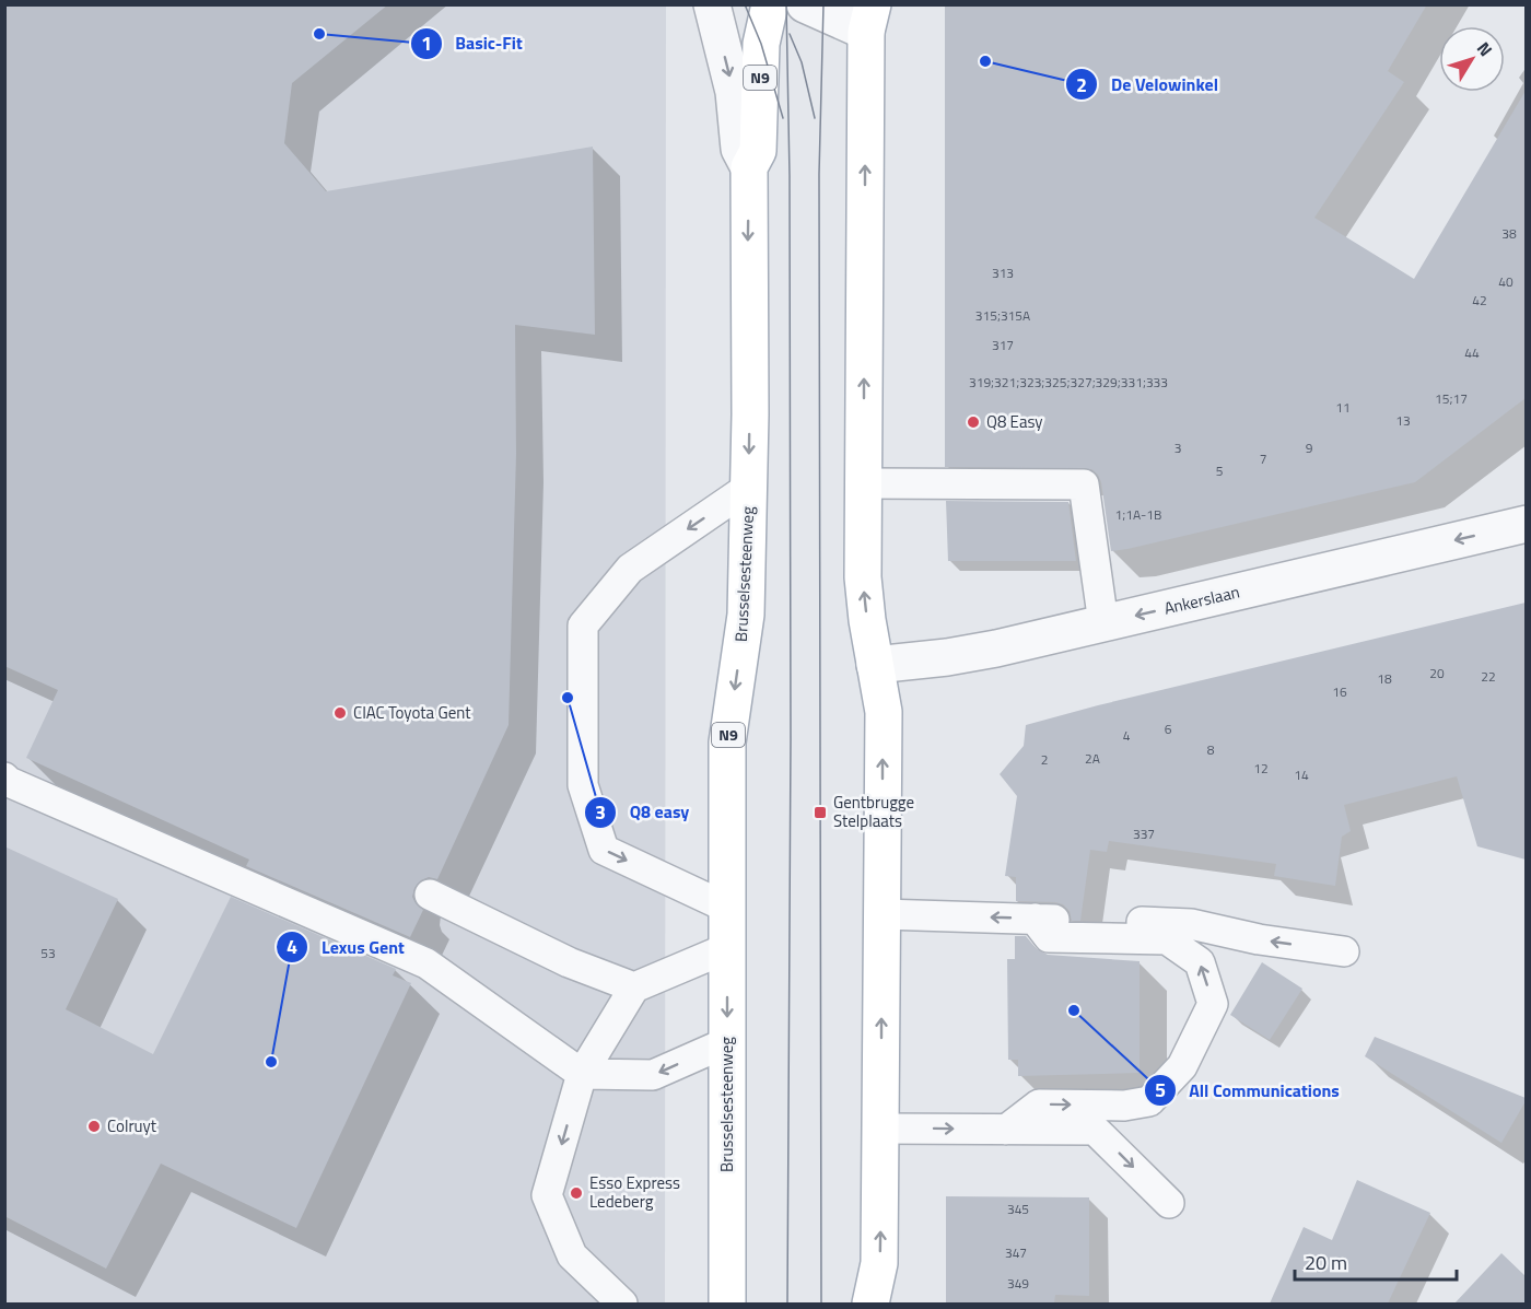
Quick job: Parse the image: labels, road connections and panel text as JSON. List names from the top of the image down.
{
  "streets": {
    "main road": ["N9", "Brusselsesteenweg"],
    "street": ["Ankerslaan"]
  },
  "one_way": ["Ankerslaan"],
  "places": {
    "other": [
      "Basic-Fit",
      "De Velowinkel",
      "Q8 Easy",
      "Q8 easy",
      "CIAC Toyota Gent",
      "All Communications",
      "Lexus Gent",
      "Colruyt",
      "Esso Express Ledeberg"
    ],
    "transit": ["Gentbrugge Stelplaats"]
  },
  "house_numbers": [
    "38",
    "313",
    "40",
    "42",
    "315;315A",
    "317",
    "44",
    "319;321;323;325;327;329;331;333",
    "15;17",
    "11",
    "13",
    "3",
    "9",
    "7",
    "5",
    "1;1A-1B",
    "20",
    "22",
    "18",
    "16",
    "6",
    "4",
    "8",
    "2A",
    "2",
    "12",
    "14",
    "337",
    "53",
    "345",
    "347",
    "349"
  ],
  "scale_bar": "20 m",
  "north": "top right"
}
